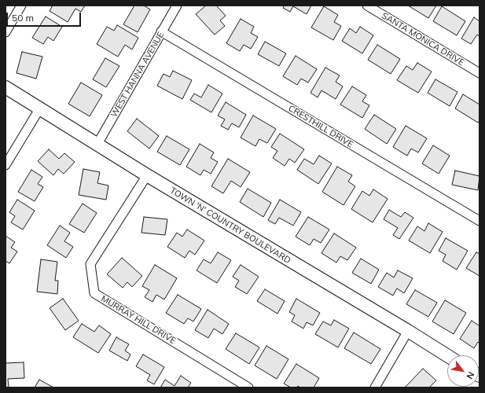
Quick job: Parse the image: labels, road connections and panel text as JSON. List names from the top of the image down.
{
  "streets": {
    "street": [
      "SANTA MONICA DRIVE",
      "WEST HANNA AVENUE",
      "CRESTHILL DRIVE",
      "TOWN 'N' COUNTRY BOULEVARD",
      "MURRAY HILL DRIVE"
    ]
  },
  "crossings": [
    ["WEST HANNA AVENUE", "CRESTHILL DRIVE"],
    ["WEST HANNA AVENUE", "TOWN 'N' COUNTRY BOULEVARD"],
    ["TOWN 'N' COUNTRY BOULEVARD", "MURRAY HILL DRIVE"]
  ],
  "scale_bar": "50 m",
  "north": "bottom right"
}
